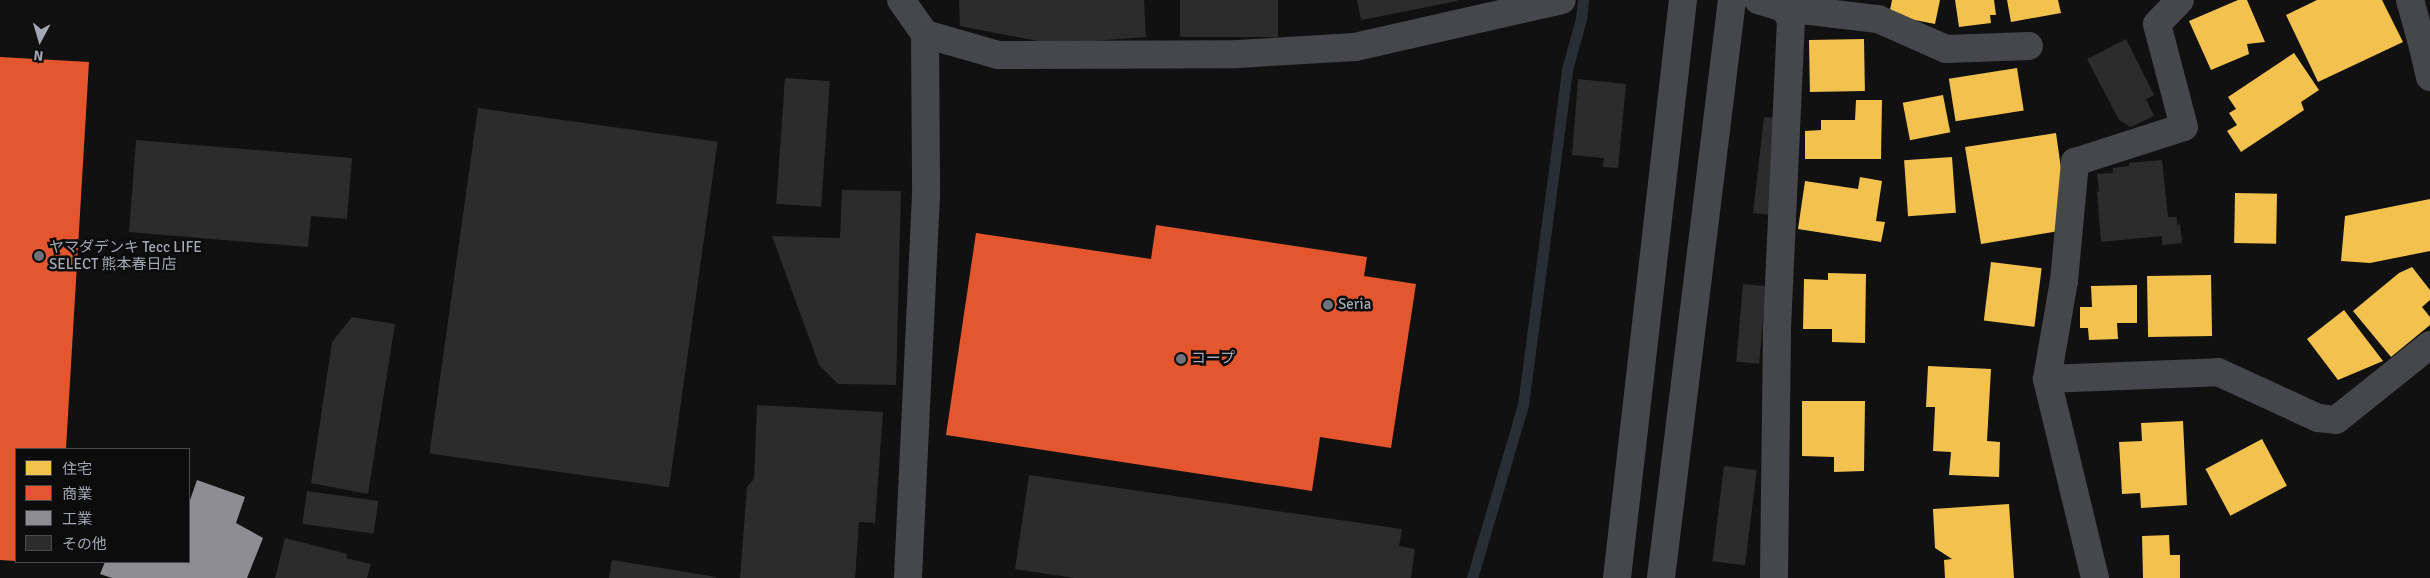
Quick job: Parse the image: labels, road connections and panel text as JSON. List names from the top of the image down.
{
  "places": ["ヤマダデンキ Tecc LIFE SELECT 熊本春日店", "Seria", "コープ"],
  "legend": [
    "住宅",
    "商業",
    "工業",
    "その他"
  ],
  "north": "bottom"
}
